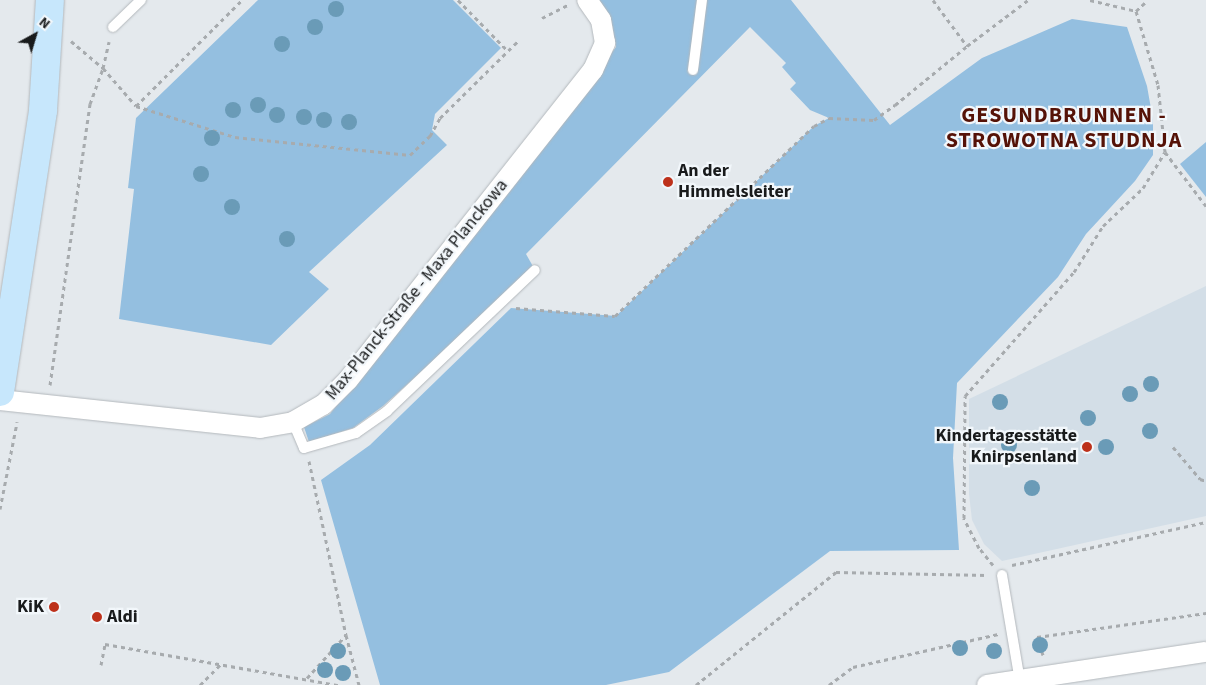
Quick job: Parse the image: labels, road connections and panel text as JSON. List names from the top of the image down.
{
  "streets": {
    "street": ["Max-Planck-Straße - Maxa Planckowa"]
  },
  "districts": ["GESUNDBRUNNEN - STROWOTNA STUDNJA"],
  "places": [
    "An der Himmelsleiter",
    "Kindertagesstätte Knirpsenland",
    "KiK",
    "Aldi"
  ],
  "north": "top right"
}
